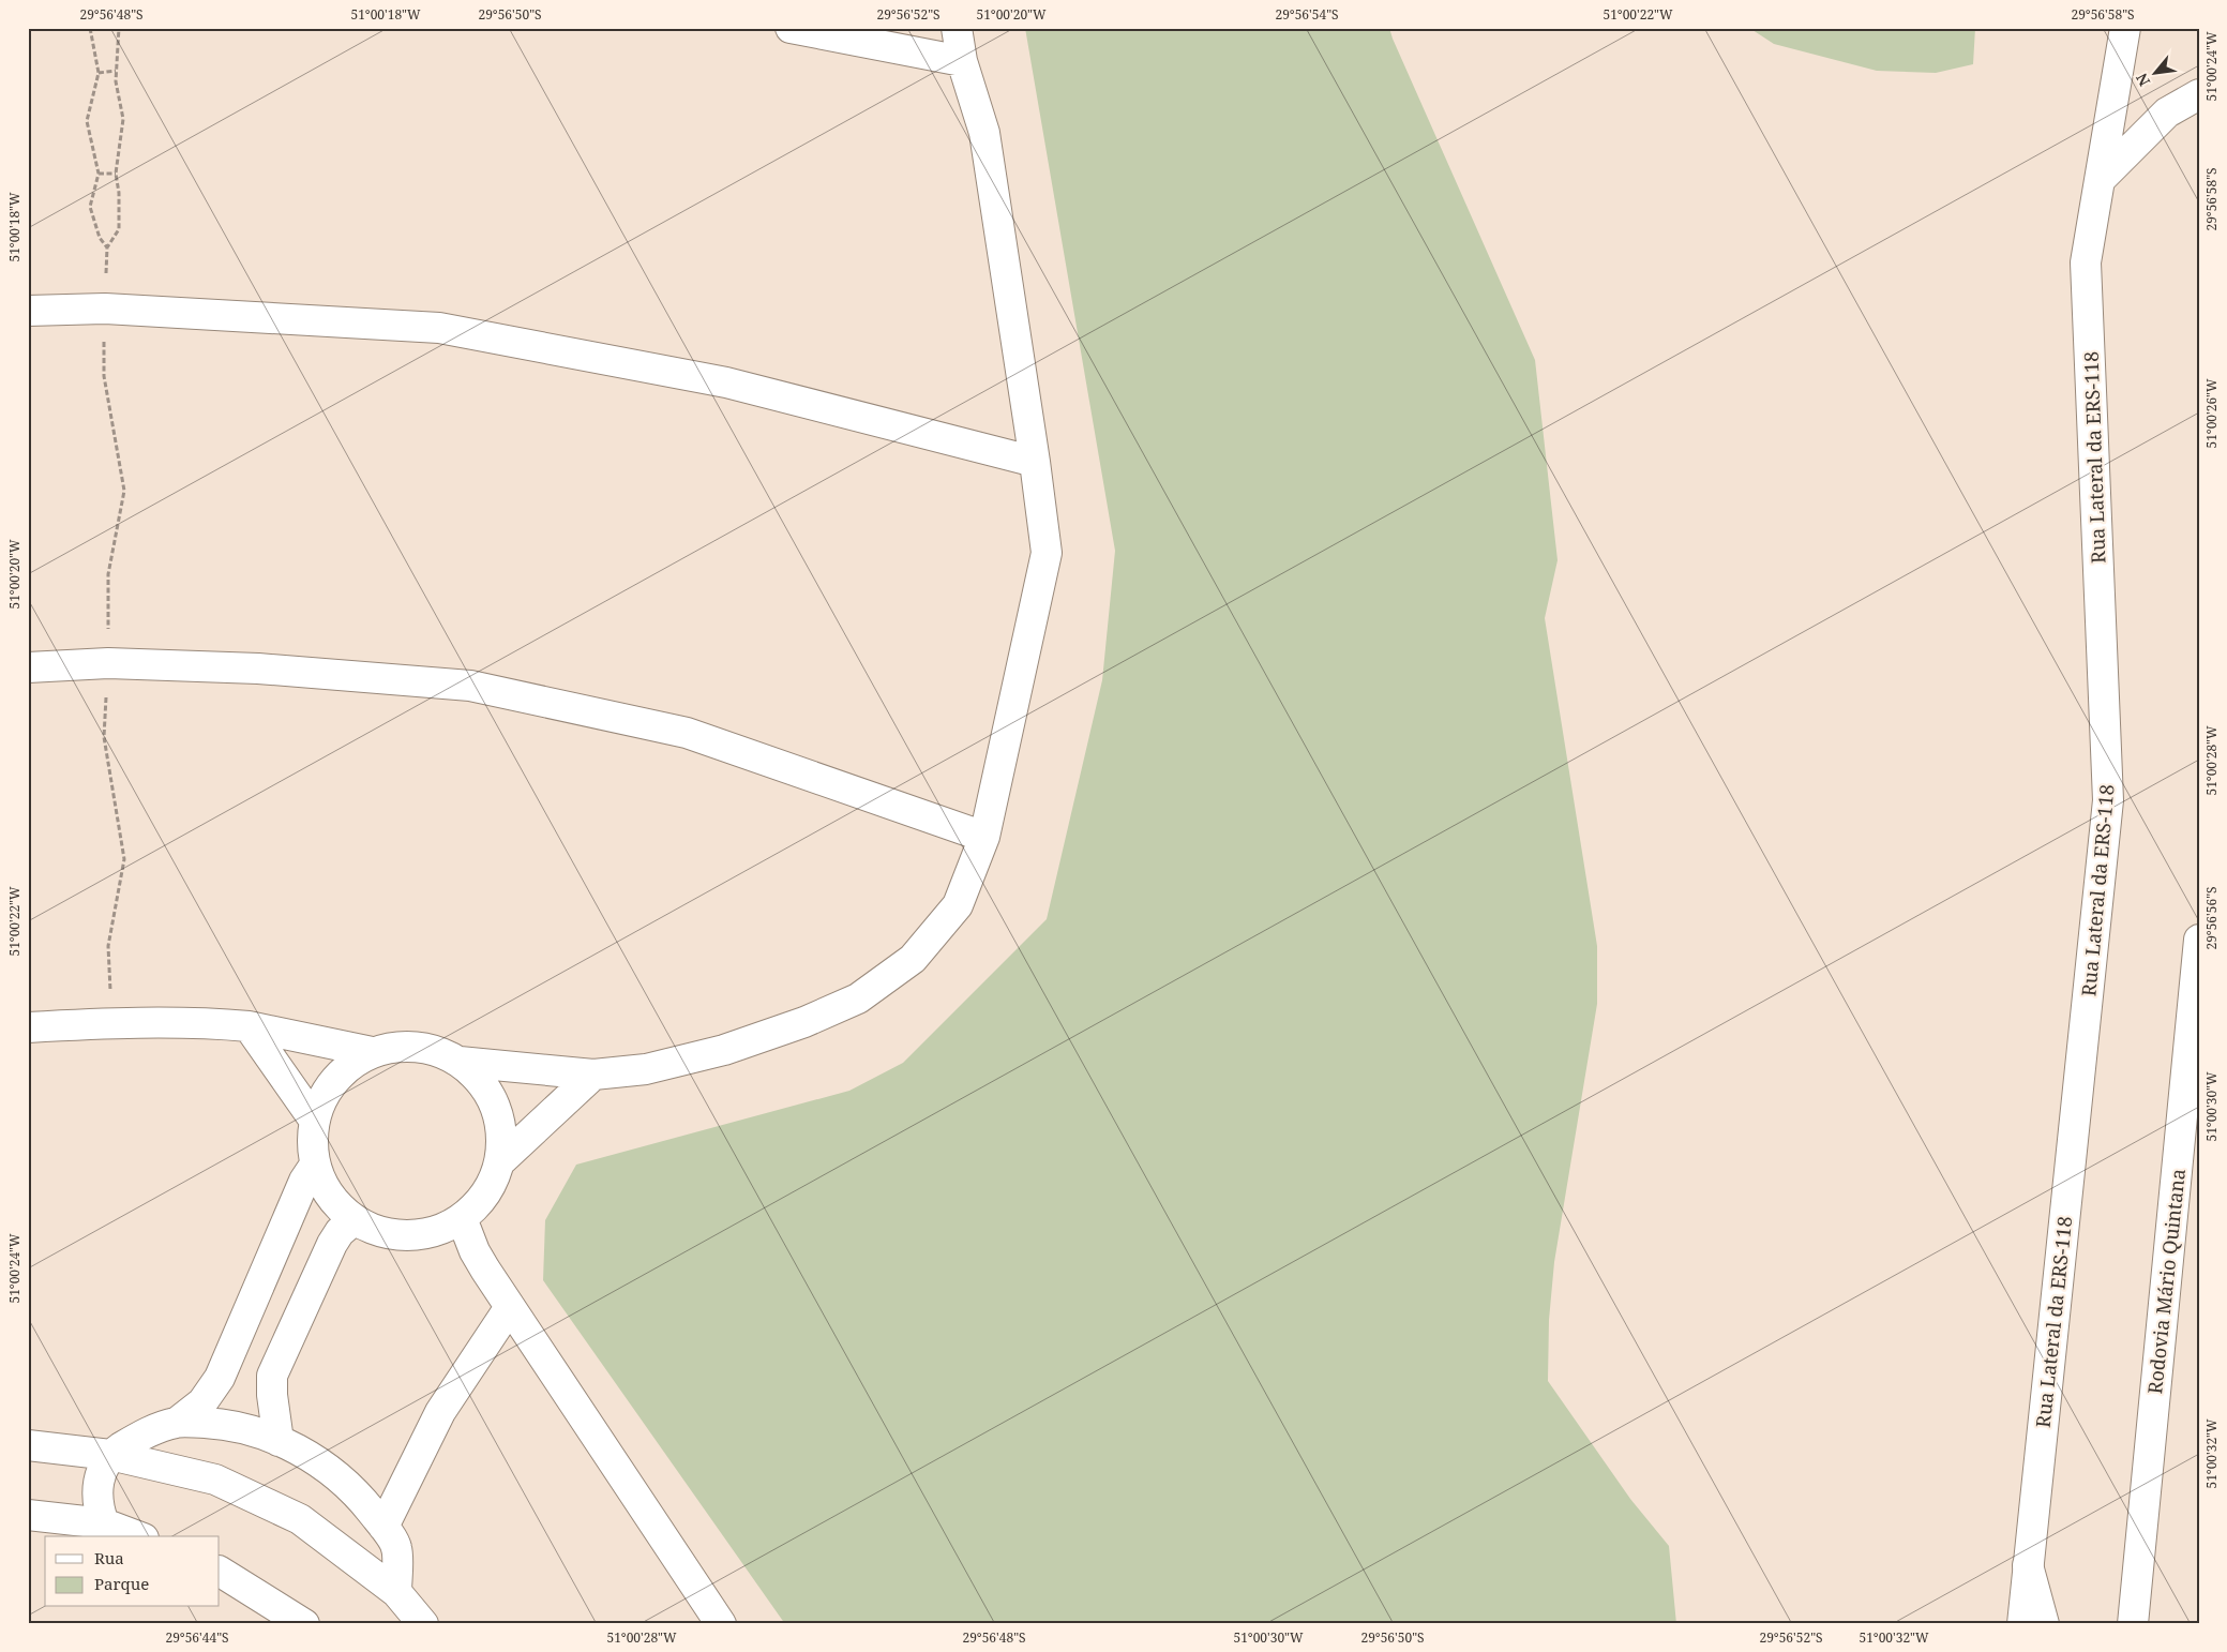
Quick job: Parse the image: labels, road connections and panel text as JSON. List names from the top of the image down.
{
  "streets": {
    "main road": ["Rua Lateral da ERS-118", "Rodovia Mário Quintana"]
  },
  "legend": ["Rua", "Parque"],
  "north": "bottom left",
  "coordinates": [
    "29°56'48\"S",
    "51°00'18\"W",
    "29°56'50\"S",
    "29°56'52\"S",
    "51°00'20\"W",
    "29°56'54\"S",
    "51°00'22\"W",
    "29°56'58\"S",
    "51°00'24\"W",
    "51°00'26\"W",
    "51°00'28\"W",
    "29°56'56\"S",
    "51°00'30\"W",
    "51°00'32\"W",
    "29°56'44\"S"
  ]
}
